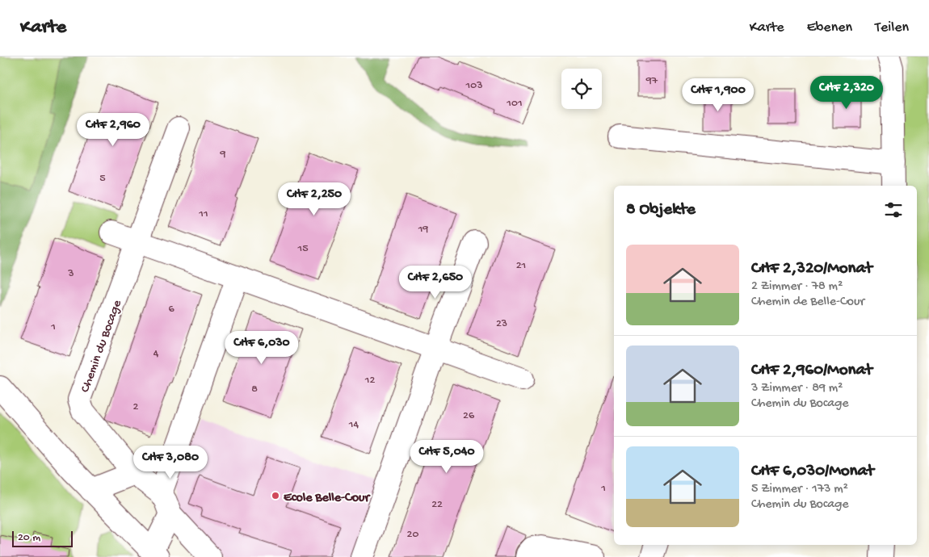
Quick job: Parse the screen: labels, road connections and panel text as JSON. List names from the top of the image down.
{
  "streets": {
    "street": ["Chemin du Bocage"]
  },
  "places": ["Ecole Belle-Cour"],
  "house_numbers": [
    "97",
    "103",
    "101",
    "9",
    "5",
    "11",
    "19",
    "15",
    "21",
    "3",
    "6",
    "23",
    "1",
    "4",
    "12",
    "8",
    "2",
    "26",
    "14",
    "1",
    "22",
    "20"
  ],
  "scale_bar": "20 m",
  "page": {
    "header": "Karte",
    "nav": ["Karte", "Ebenen", "Teilen"],
    "price": [
      "CHF 2,320",
      "CHF 1,900",
      "CHF 2,960",
      "CHF 2,250",
      "CHF 2,650",
      "CHF 6,030",
      "CHF 5,040",
      "CHF 3,080"
    ],
    "heading": "8 Objekte",
    "list": [
      {
        "name": "CHF 2,320/Monat",
        "note": "2 Zimmer · 78 m² · Chemin de Belle-Cour"
      },
      {
        "name": "CHF 2,960/Monat",
        "note": "3 Zimmer · 89 m² · Chemin du Bocage"
      },
      {
        "name": "CHF 6,030/Monat",
        "note": "5 Zimmer · 173 m² · Chemin du Bocage"
      }
    ],
    "scale": "20 m"
  }
}
